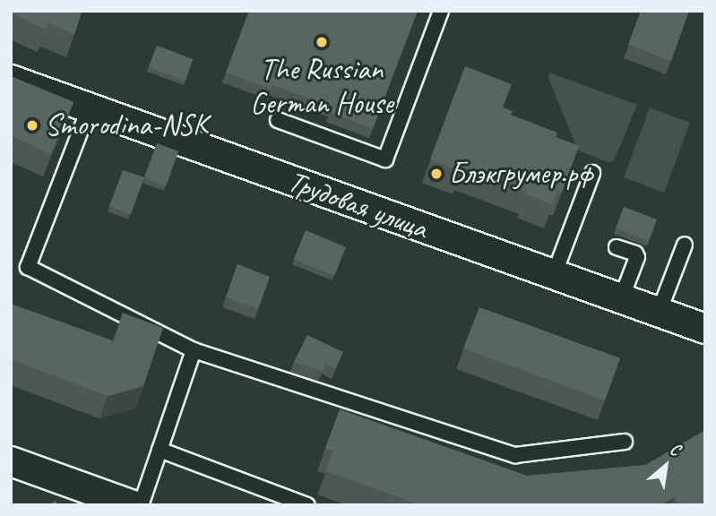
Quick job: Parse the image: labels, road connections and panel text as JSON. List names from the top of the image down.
{
  "streets": {
    "street": ["Трудовая улица"]
  },
  "places": ["The Russian German House", "Smorodina-NSK", "Блэкгрумер.рф"],
  "north": "top right"
}
